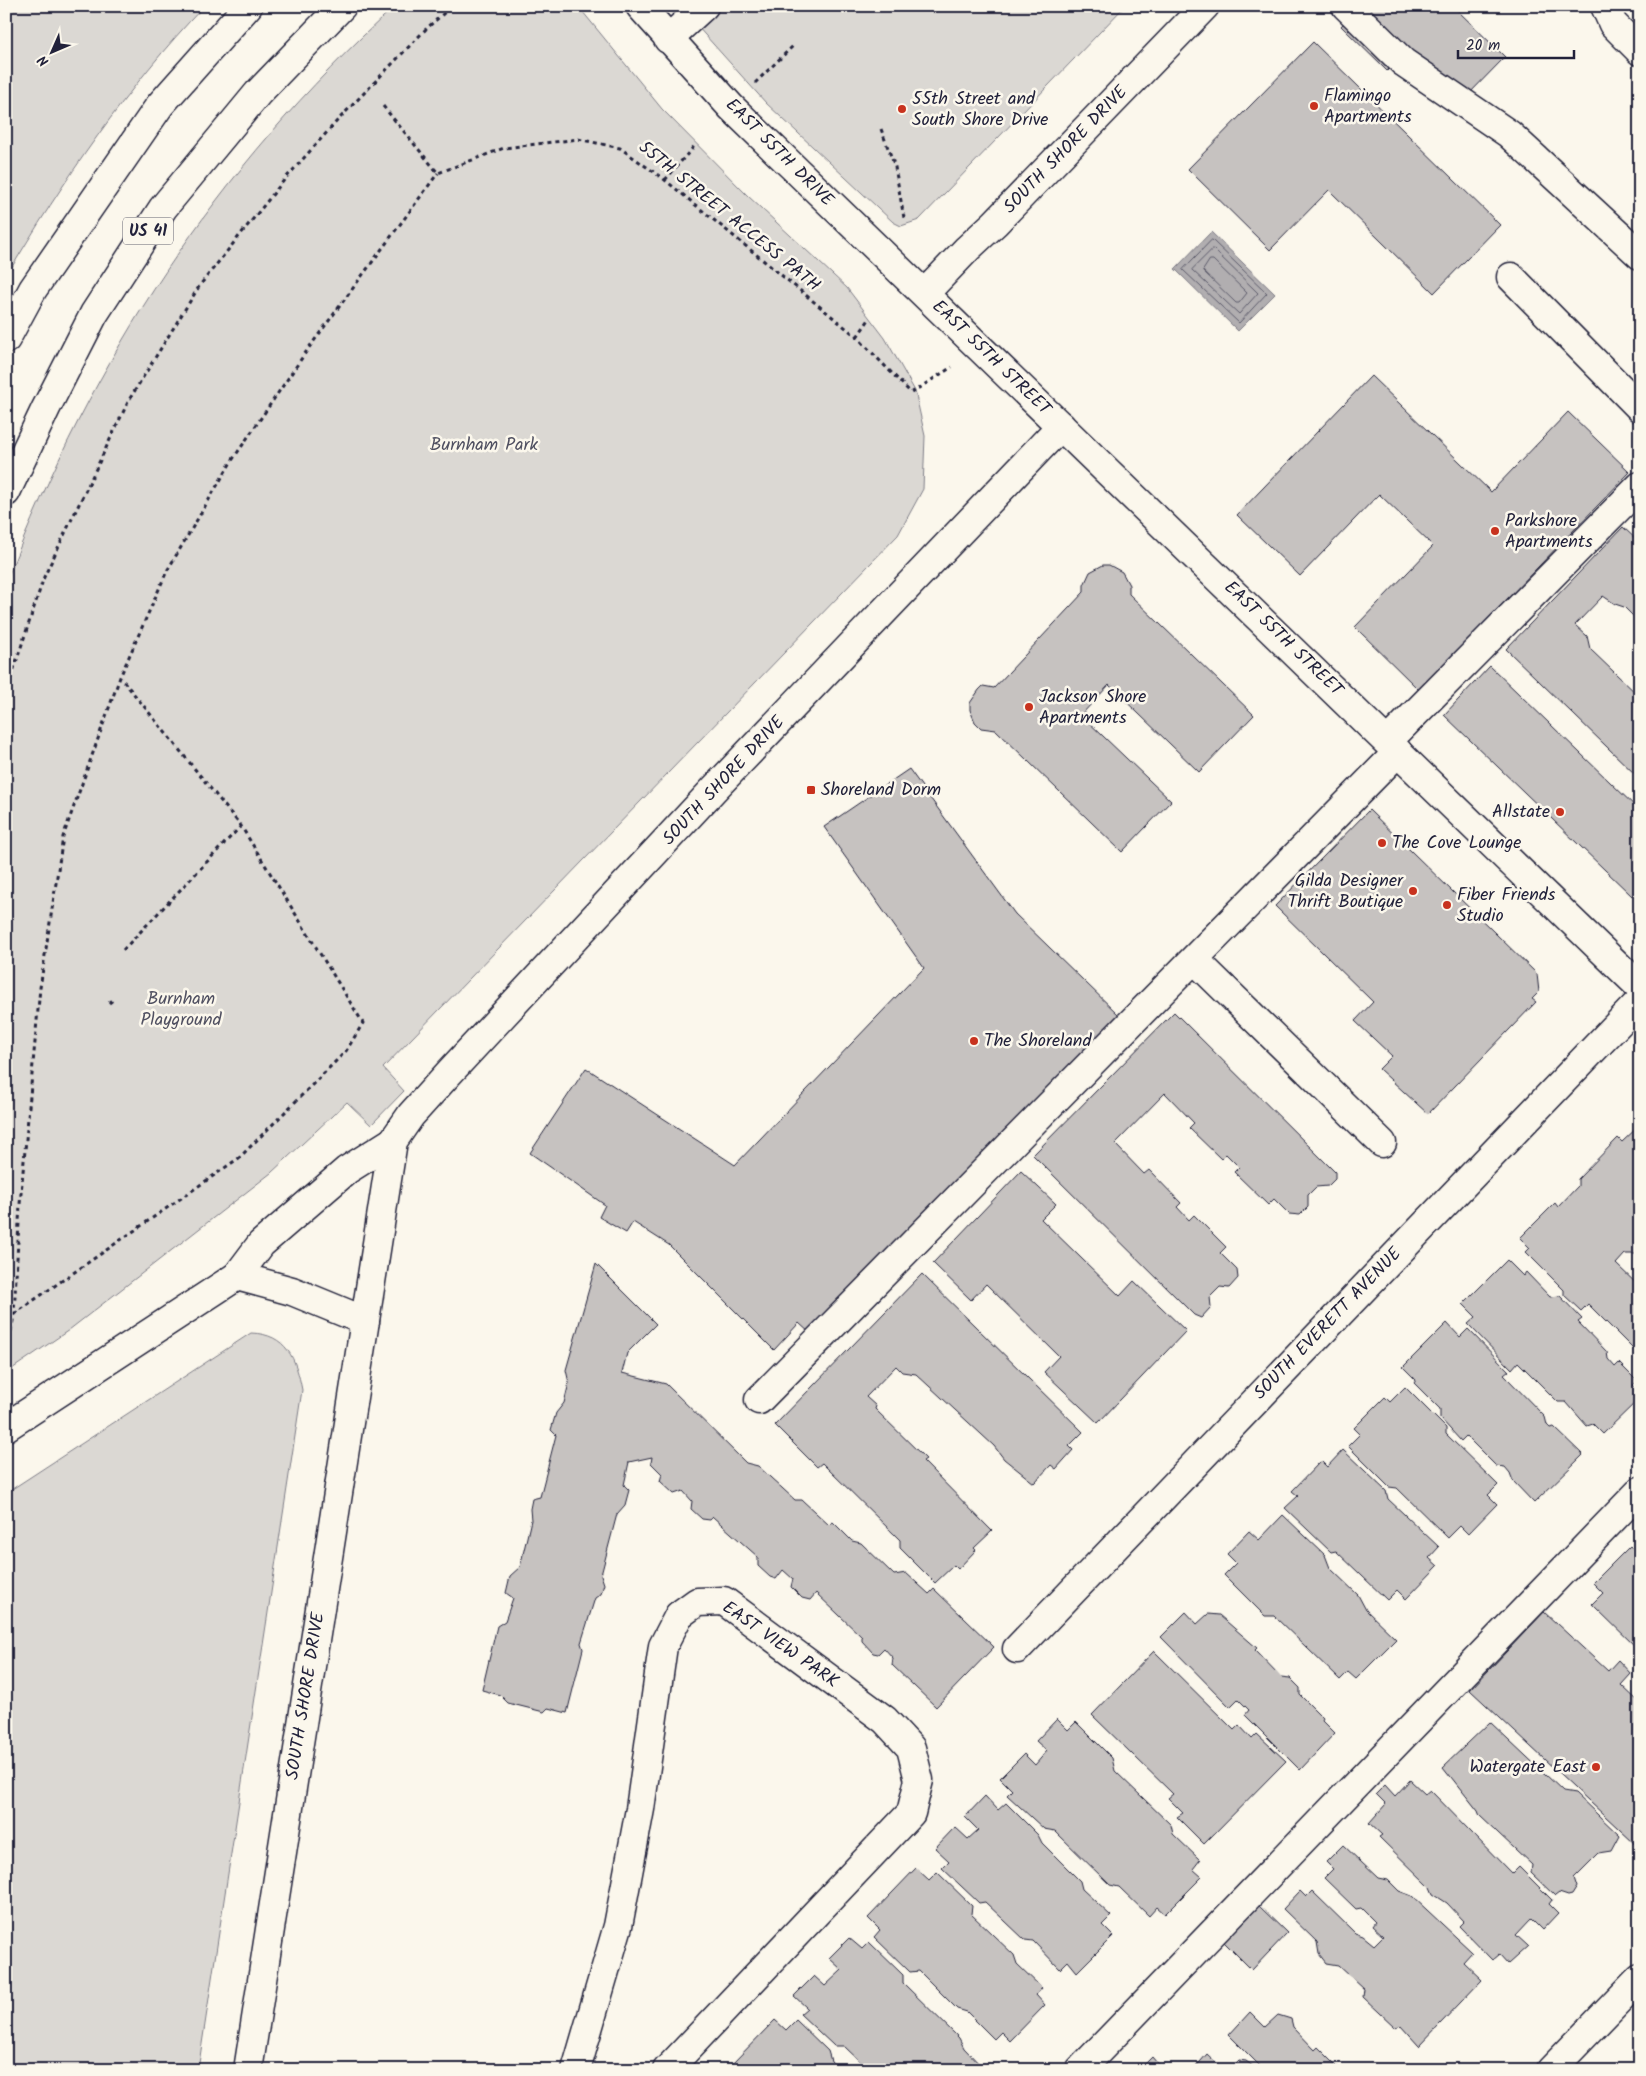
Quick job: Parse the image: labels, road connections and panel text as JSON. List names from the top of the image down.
{
  "streets": {
    "main road": [
      "SOUTH SHORE DRIVE",
      "EAST 55TH DRIVE",
      "US 41",
      "EAST 55TH STREET",
      "SOUTH EVERETT AVENUE",
      "EAST VIEW PARK"
    ],
    "path": ["55TH STREET ACCESS PATH"]
  },
  "crossings": [
    ["SOUTH SHORE DRIVE", "EAST 55TH DRIVE"],
    ["SOUTH SHORE DRIVE", "EAST 55TH STREET"],
    ["EAST 55TH DRIVE", "EAST 55TH STREET"],
    ["55TH STREET ACCESS PATH", "EAST 55TH STREET"]
  ],
  "parks": ["Burnham Park", "Burnham Playground"],
  "places": {
    "other": [
      "Flamingo Apartments",
      "55th Street and South Shore Drive",
      "Parkshore Apartments",
      "Jackson Shore Apartments",
      "Allstate",
      "The Cove Lounge",
      "Gilda Designer Thrift Boutique",
      "Fiber Friends Studio",
      "The Shoreland",
      "Watergate East"
    ],
    "transit": ["Shoreland Dorm"]
  },
  "scale_bar": "20 m",
  "north": "bottom left"
}
